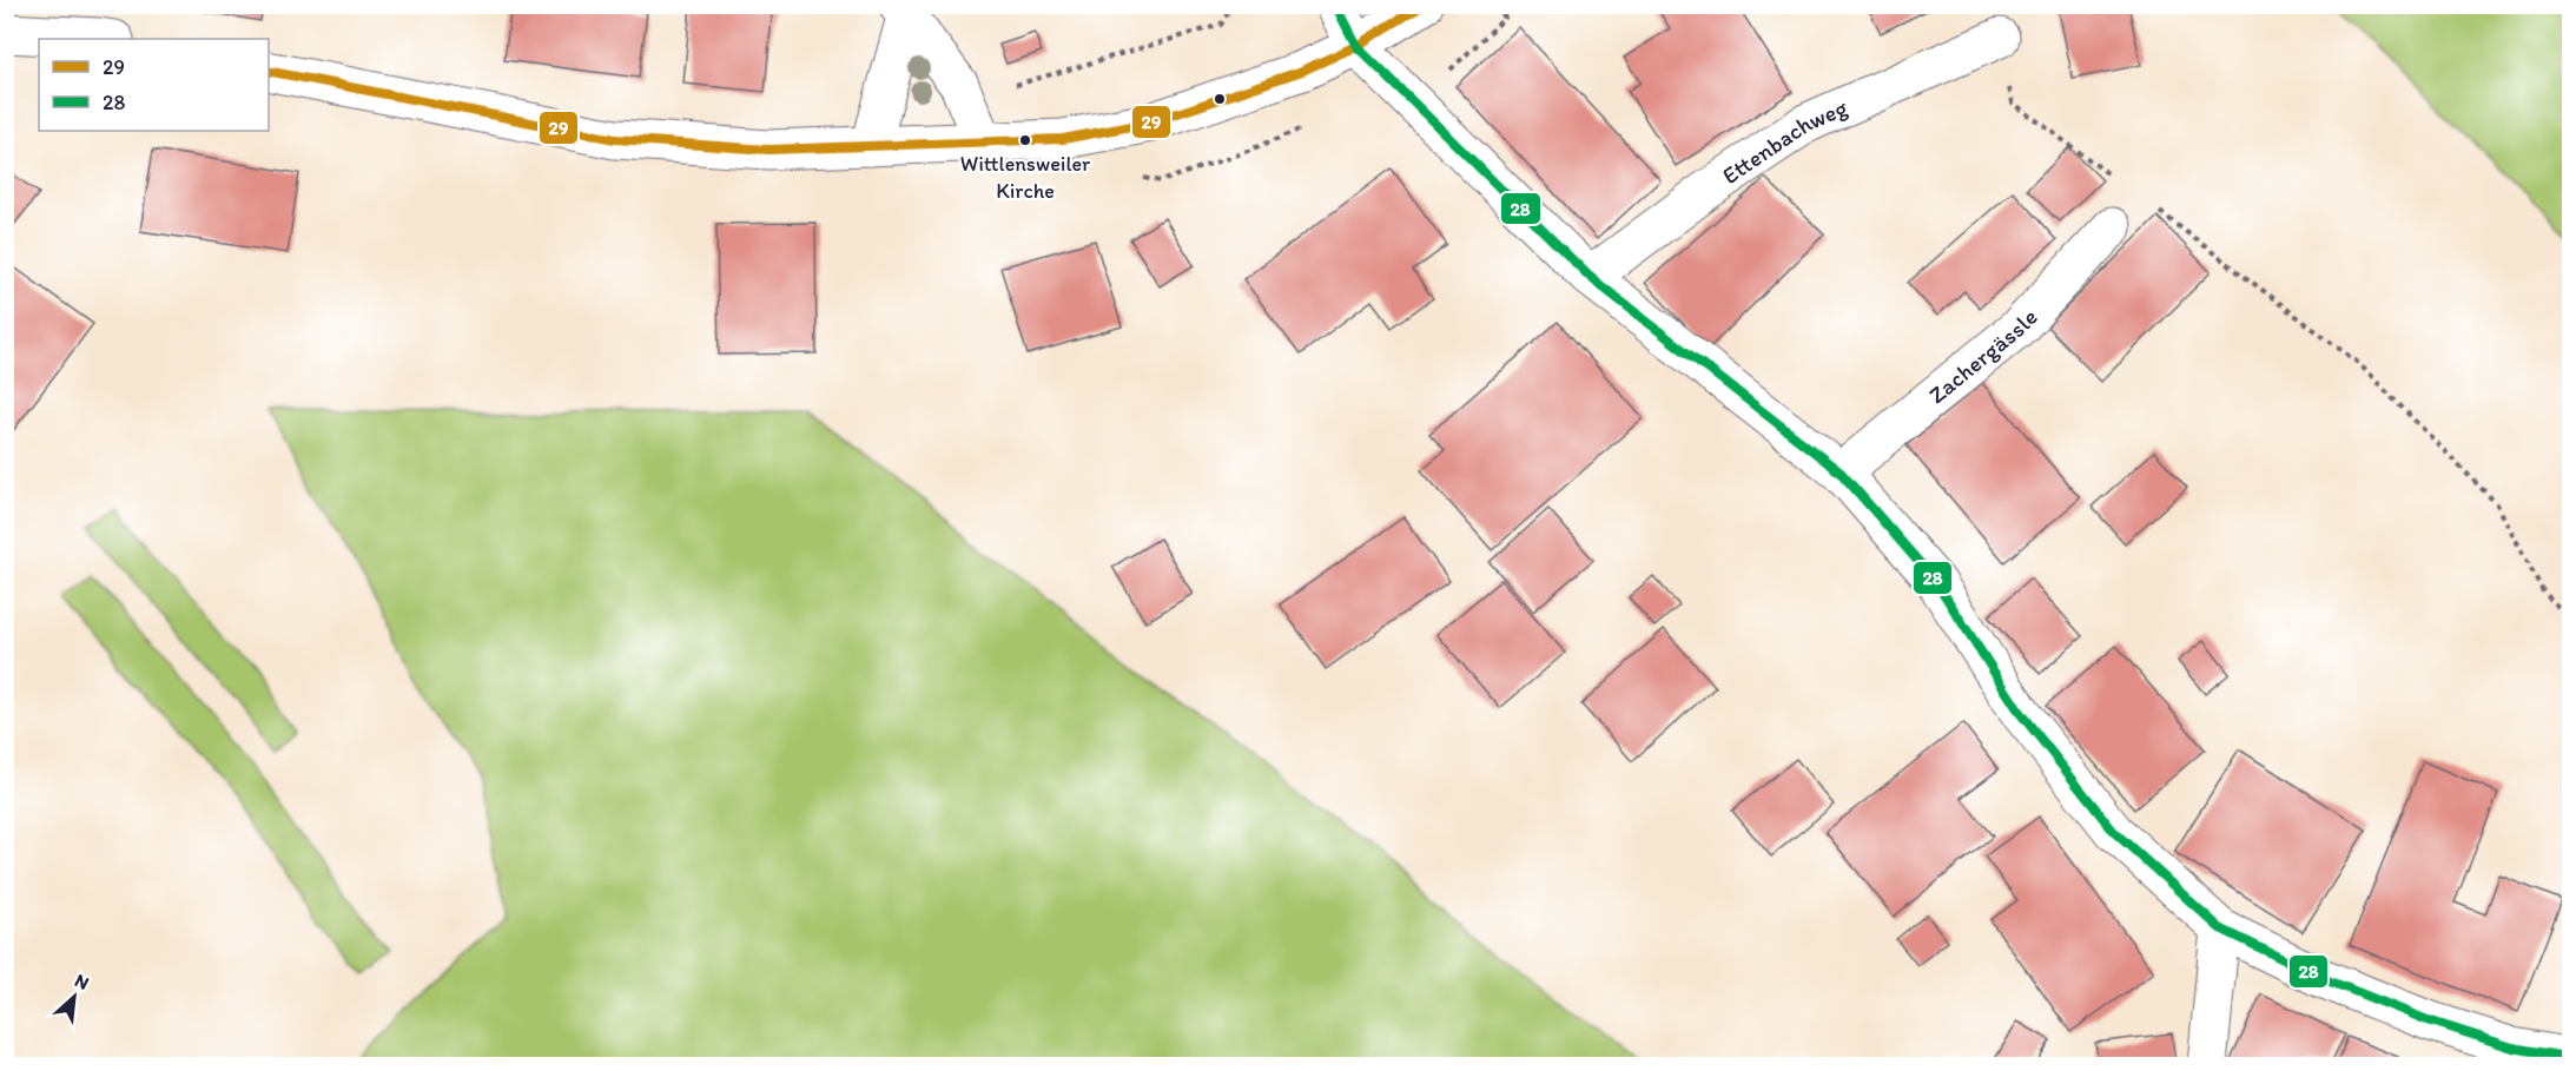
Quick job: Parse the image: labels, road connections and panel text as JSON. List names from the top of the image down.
{
  "streets": {
    "street": ["Ettenbachweg", "Zachergässle"]
  },
  "places": ["Wittlensweiler Kirche"],
  "lines": ["transit line 29", "transit line 28"],
  "legend": ["29", "28"],
  "north": "top right"
}
